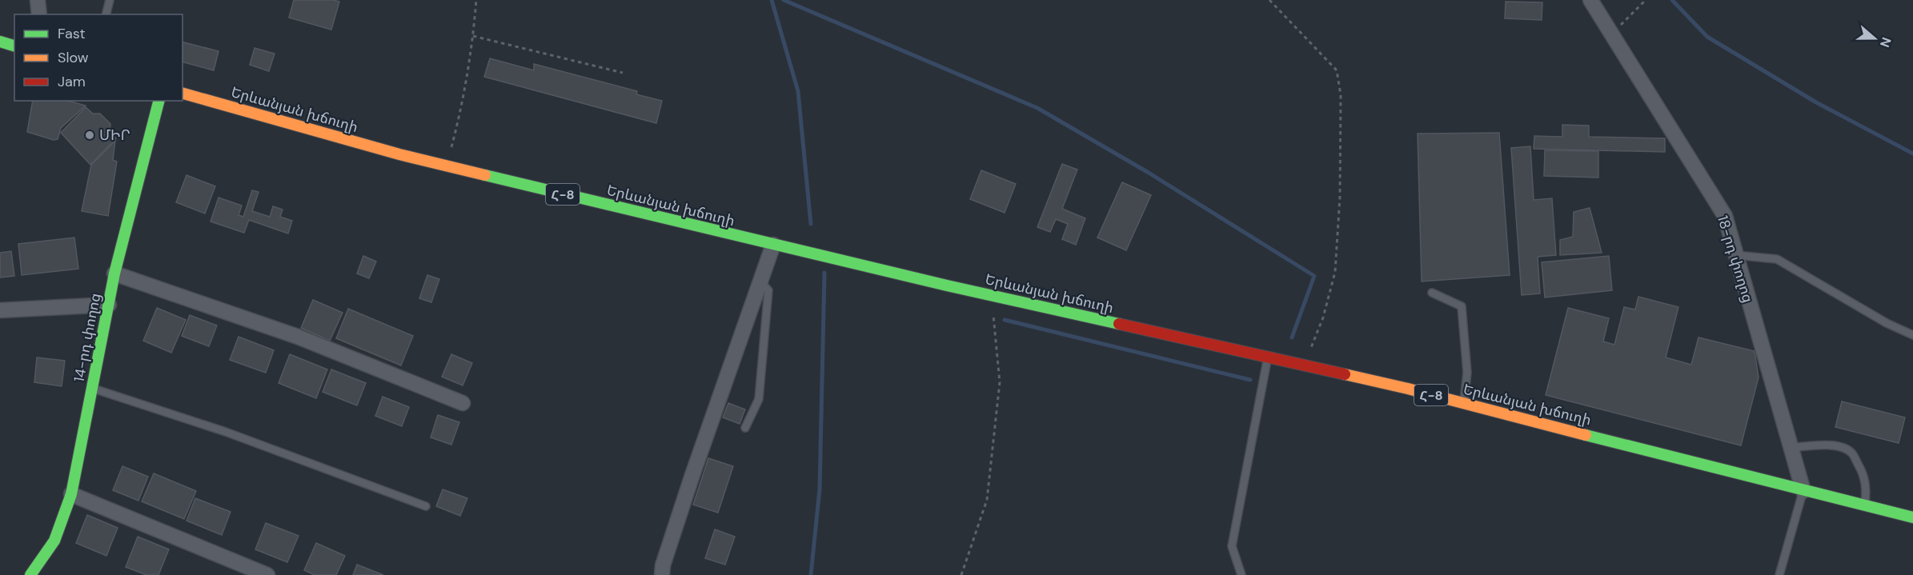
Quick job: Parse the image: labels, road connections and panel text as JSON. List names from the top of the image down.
{
  "streets": {
    "main road": ["Երևանյան խճուղի", "Հ-8", "14-րդ փողոց"],
    "street": ["18-րդ փողոց"]
  },
  "crossings": [
    ["Երևանյան խճուղի", "18-րդ փողոց"]
  ],
  "places": ["ՄԻՐ"],
  "legend": ["Fast", "Slow", "Jam"],
  "north": "right"
}
